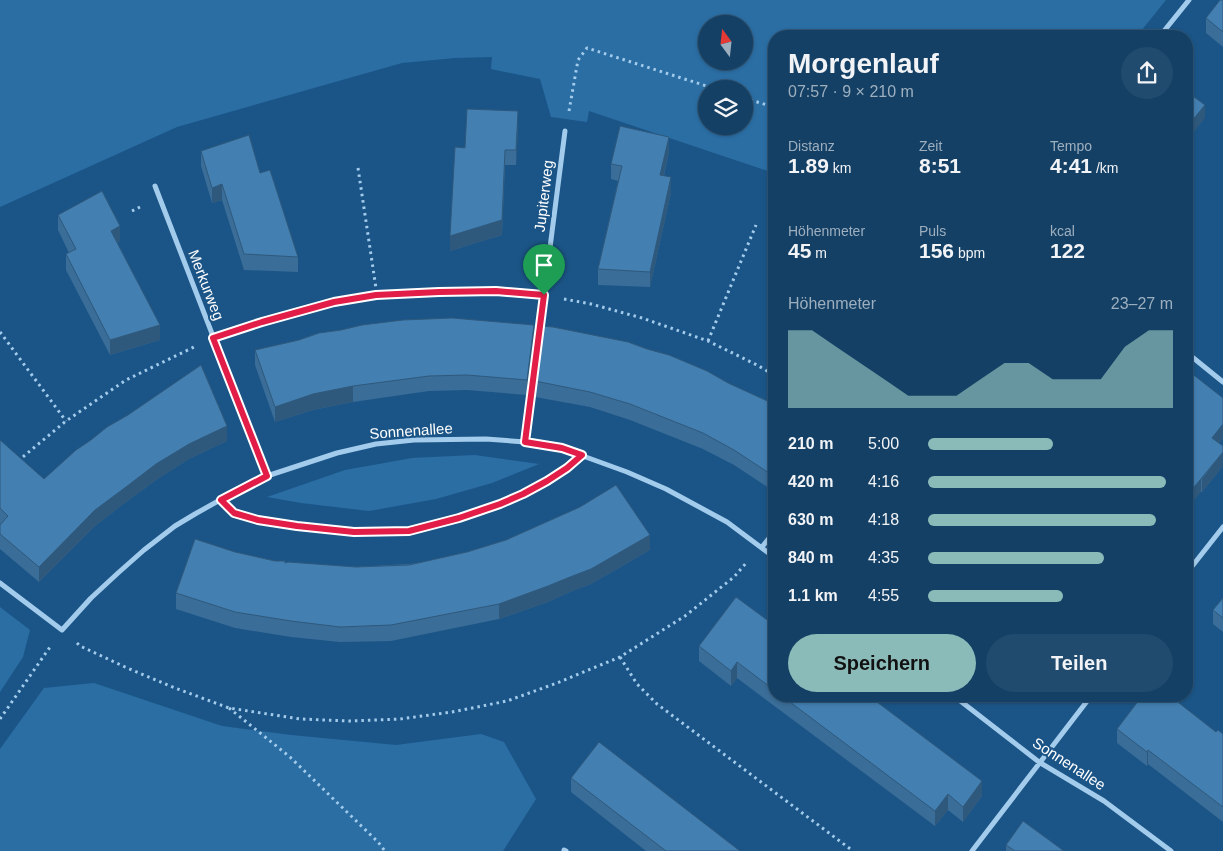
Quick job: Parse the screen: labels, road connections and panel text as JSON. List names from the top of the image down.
{
  "streets": {
    "street": ["Jupiterweg", "Merkurweg", "Sonnenallee"]
  },
  "crossings": [
    ["Jupiterweg", "Sonnenallee"],
    ["Merkurweg", "Sonnenallee"]
  ],
  "north": "top",
  "page": {
    "heading": ["Morgenlauf", "07:57 · 9 × 210 m"],
    "stats": [
      ["Distanz", "1.89 km"],
      ["Zeit", "8:51"],
      ["Tempo", "4:41 /km"],
      ["Höhenmeter", "45 m"],
      ["Puls", "156 bpm"],
      ["kcal", "122"]
    ],
    "chart": ["Höhenmeter", "23–27 m"],
    "list": [
      {
        "name": "210 m",
        "note": "5:00"
      },
      {
        "name": "420 m",
        "note": "4:16"
      },
      {
        "name": "630 m",
        "note": "4:18"
      },
      {
        "name": "840 m",
        "note": "4:35"
      },
      {
        "name": "1.1 km",
        "note": "4:55"
      }
    ],
    "buttons": ["Speichern", "Teilen"]
  }
}
